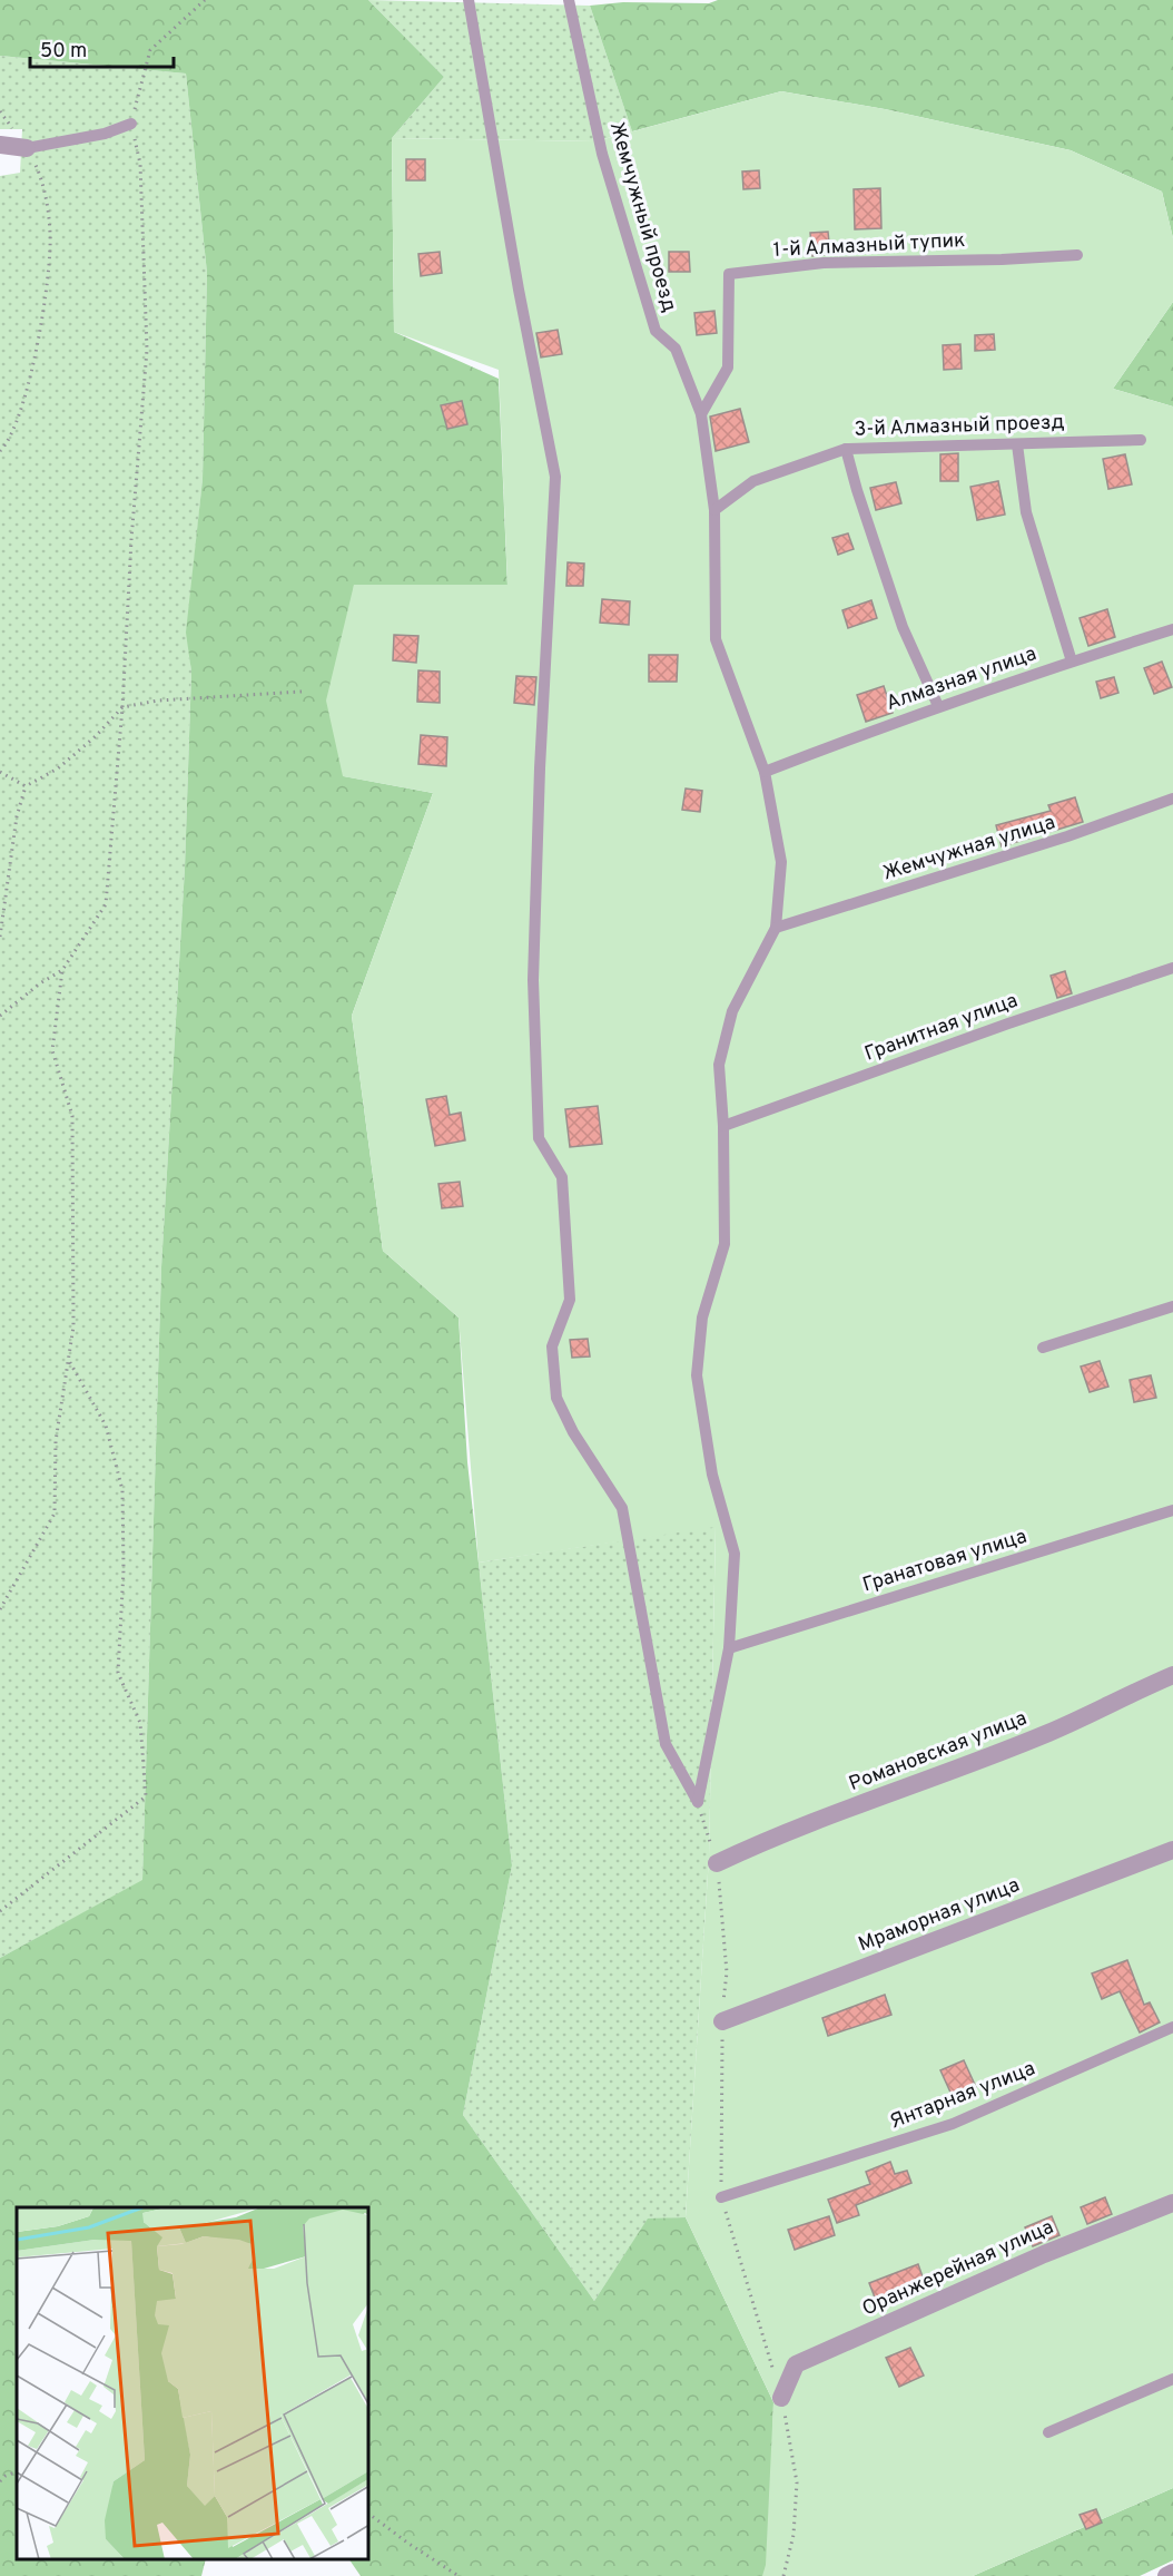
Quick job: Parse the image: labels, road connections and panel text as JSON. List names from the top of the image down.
{
  "streets": {
    "street": ["Романовская улица", "Мраморная улица", "Оранжерейная улица"],
    "lane": [
      "Жемчужный проезд",
      "1-й Алмазный тупик",
      "3-й Алмазный проезд",
      "Алмазная улица",
      "Жемчужная улица",
      "Гранитная улица",
      "Гранатовая улица",
      "Янтарная улица"
    ]
  },
  "crossings": [
    ["Жемчужный проезд", "1-й Алмазный тупик"],
    ["Жемчужный проезд", "3-й Алмазный проезд"],
    ["Жемчужный проезд", "Алмазная улица"],
    ["Жемчужный проезд", "Жемчужная улица"],
    ["Жемчужный проезд", "Гранитная улица"],
    ["Жемчужный проезд", "Гранатовая улица"]
  ],
  "scale_bar": "50 m"
}
